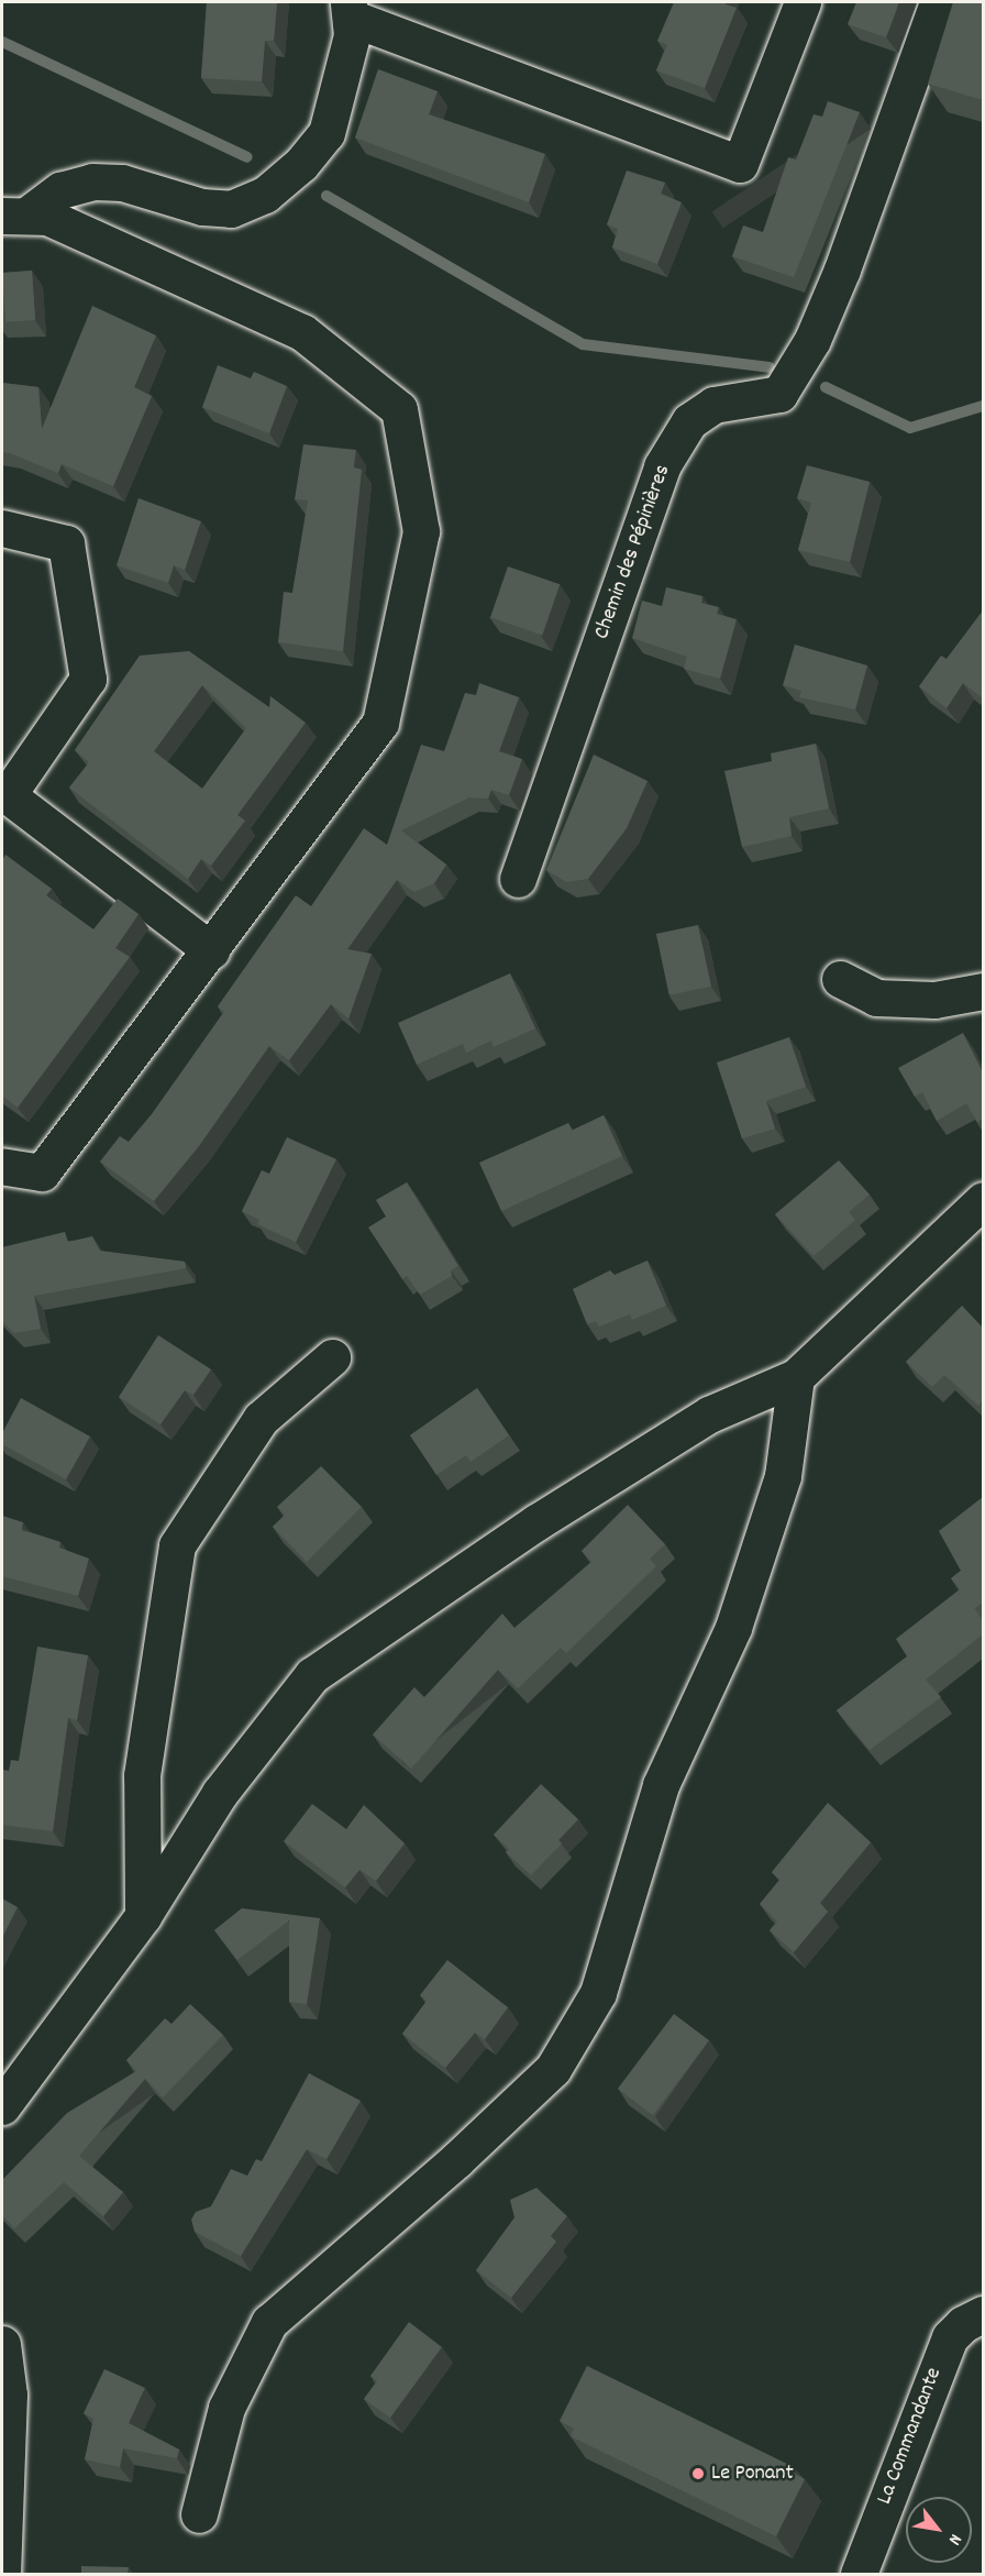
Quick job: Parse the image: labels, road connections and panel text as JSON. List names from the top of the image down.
{
  "streets": {
    "street": ["Chemin des Pépinières", "La Commandante"]
  },
  "places": ["Le Ponant"],
  "north": "bottom right"
}
